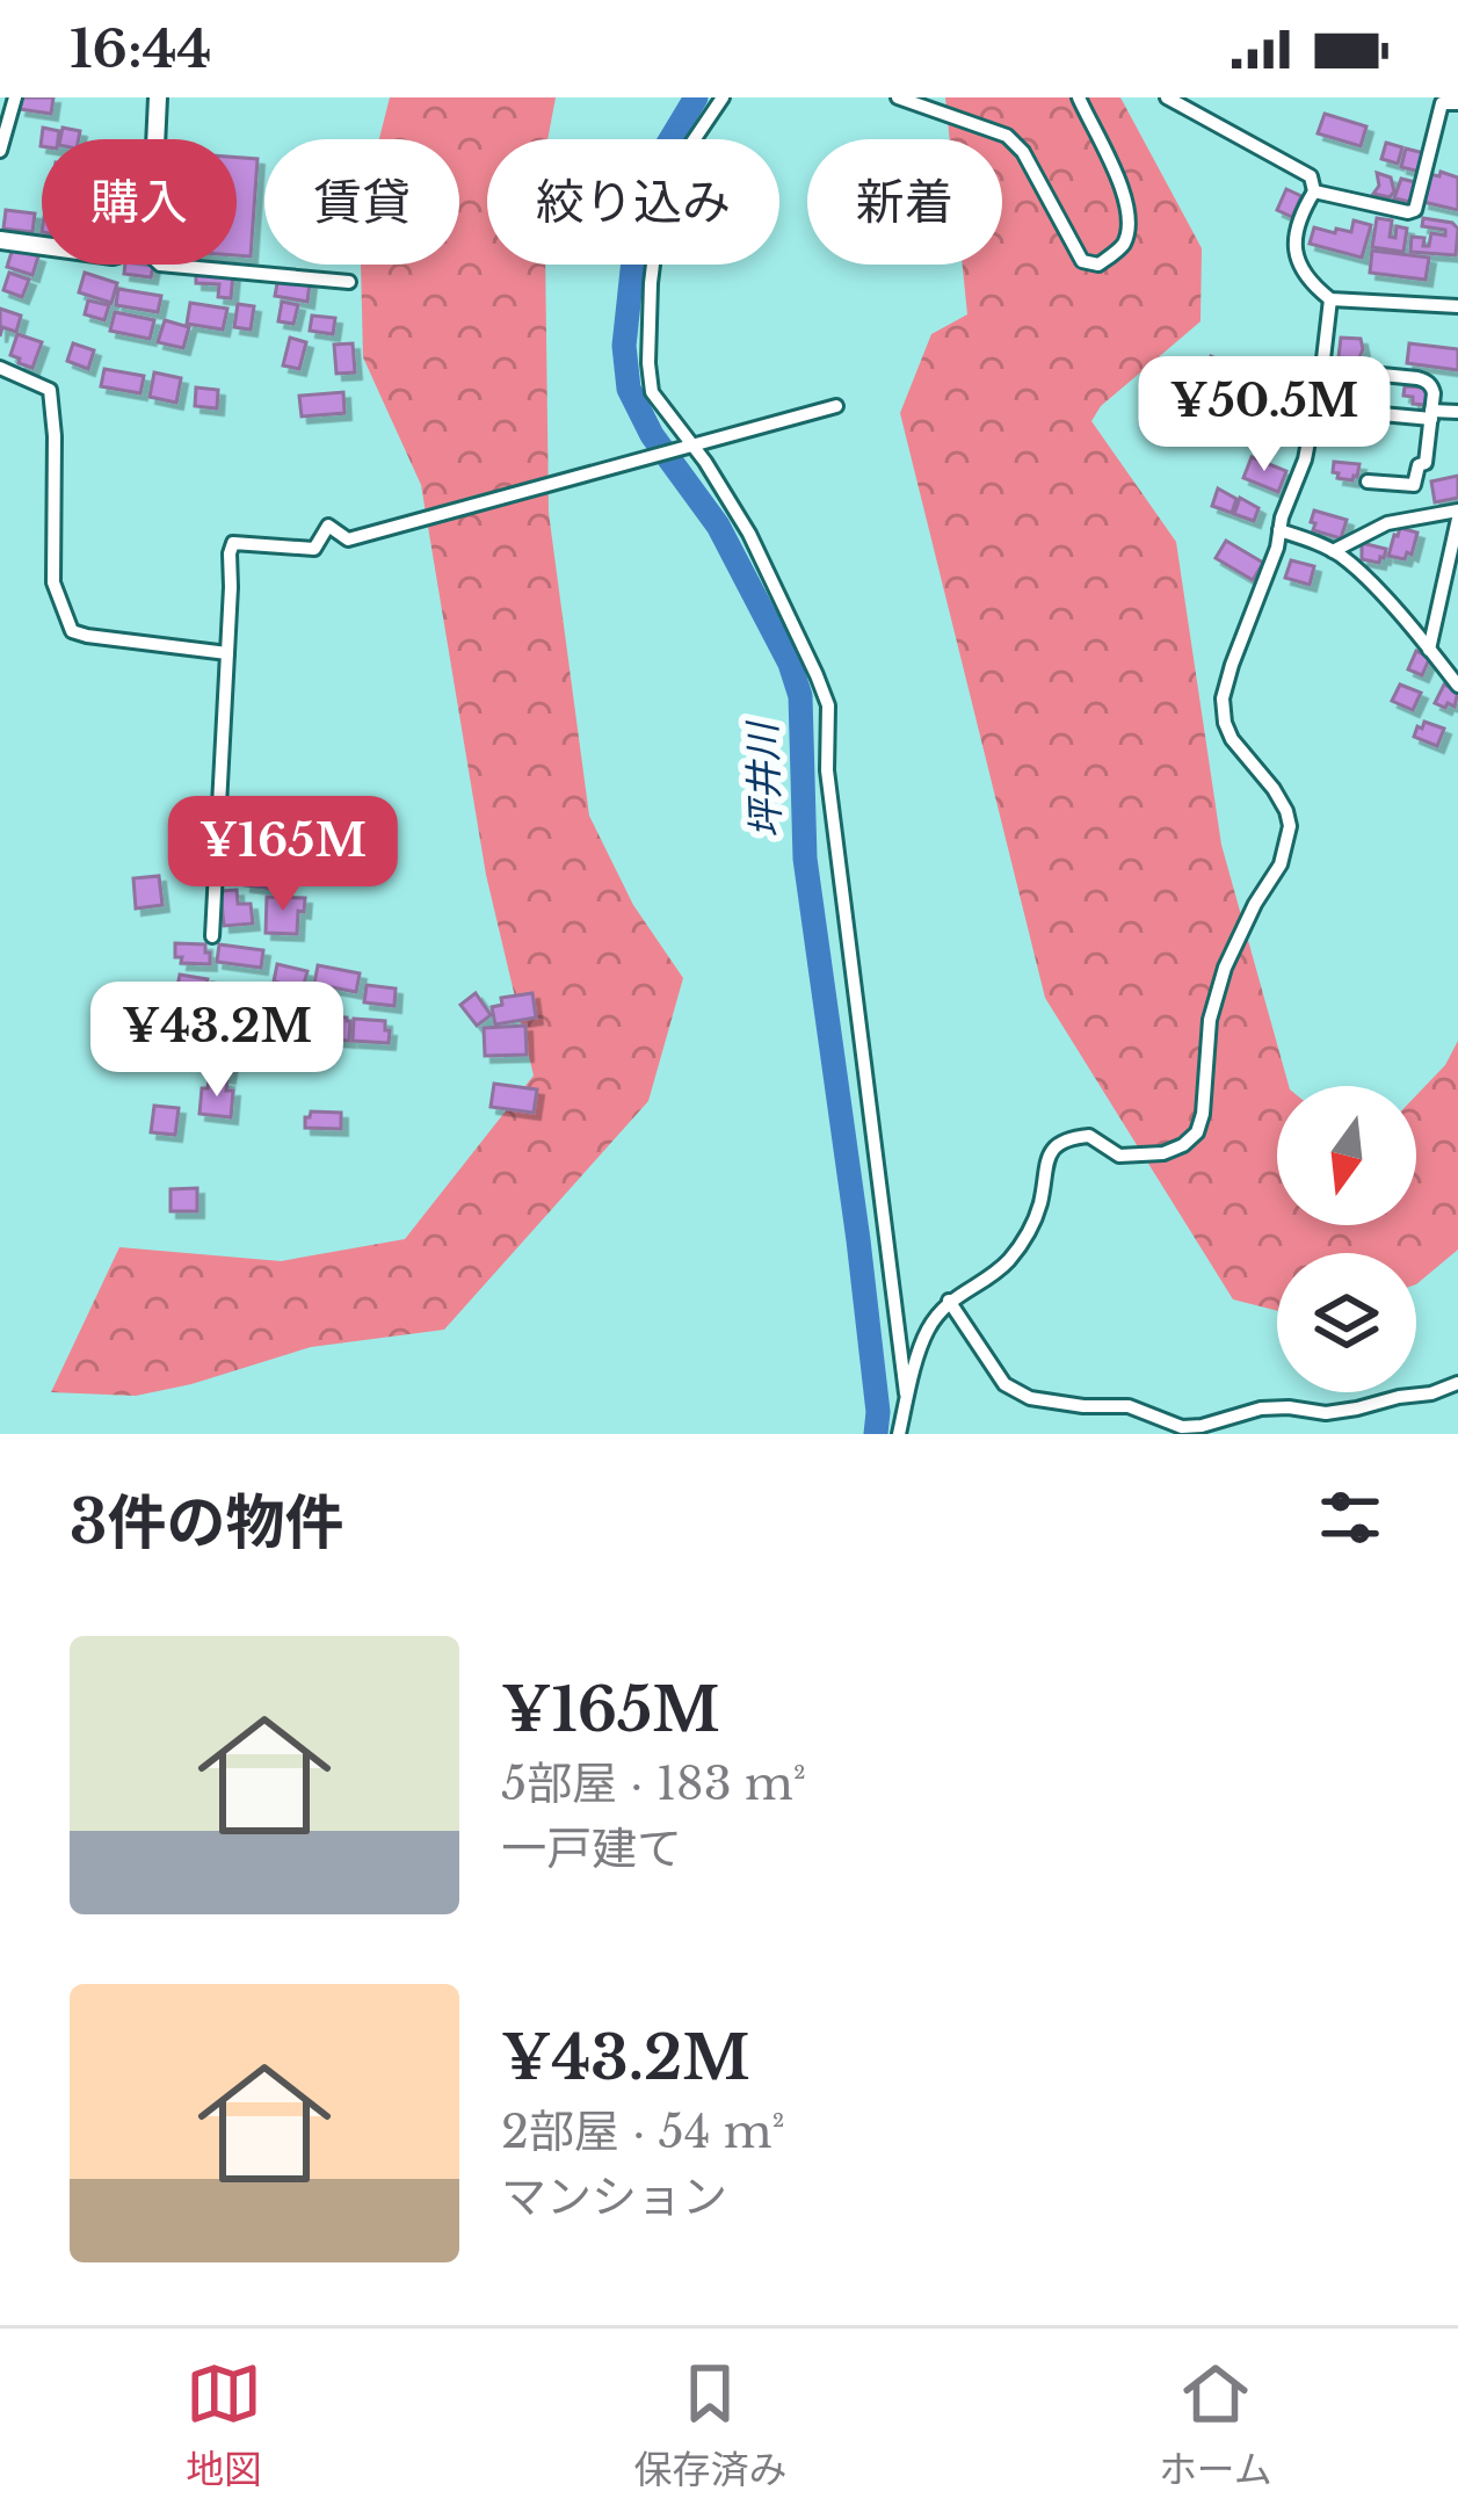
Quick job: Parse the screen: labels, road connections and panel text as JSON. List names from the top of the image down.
{
  "water": ["坪井川"],
  "north": "bottom",
  "page": {
    "status": "16:44",
    "chip": [
      "購入",
      "賃貸",
      "絞り込み",
      "新着"
    ],
    "price": ["¥50.5M", "¥165M", "¥43.2M"],
    "heading": "3件の物件",
    "list": [
      {
        "name": "¥165M",
        "note": "5部屋 · 183 m² · 一戸建て"
      },
      {
        "name": "¥43.2M",
        "note": "2部屋 · 54 m² · マンション"
      }
    ],
    "tabs": ["地図", "保存済み", "ホーム"]
  }
}
